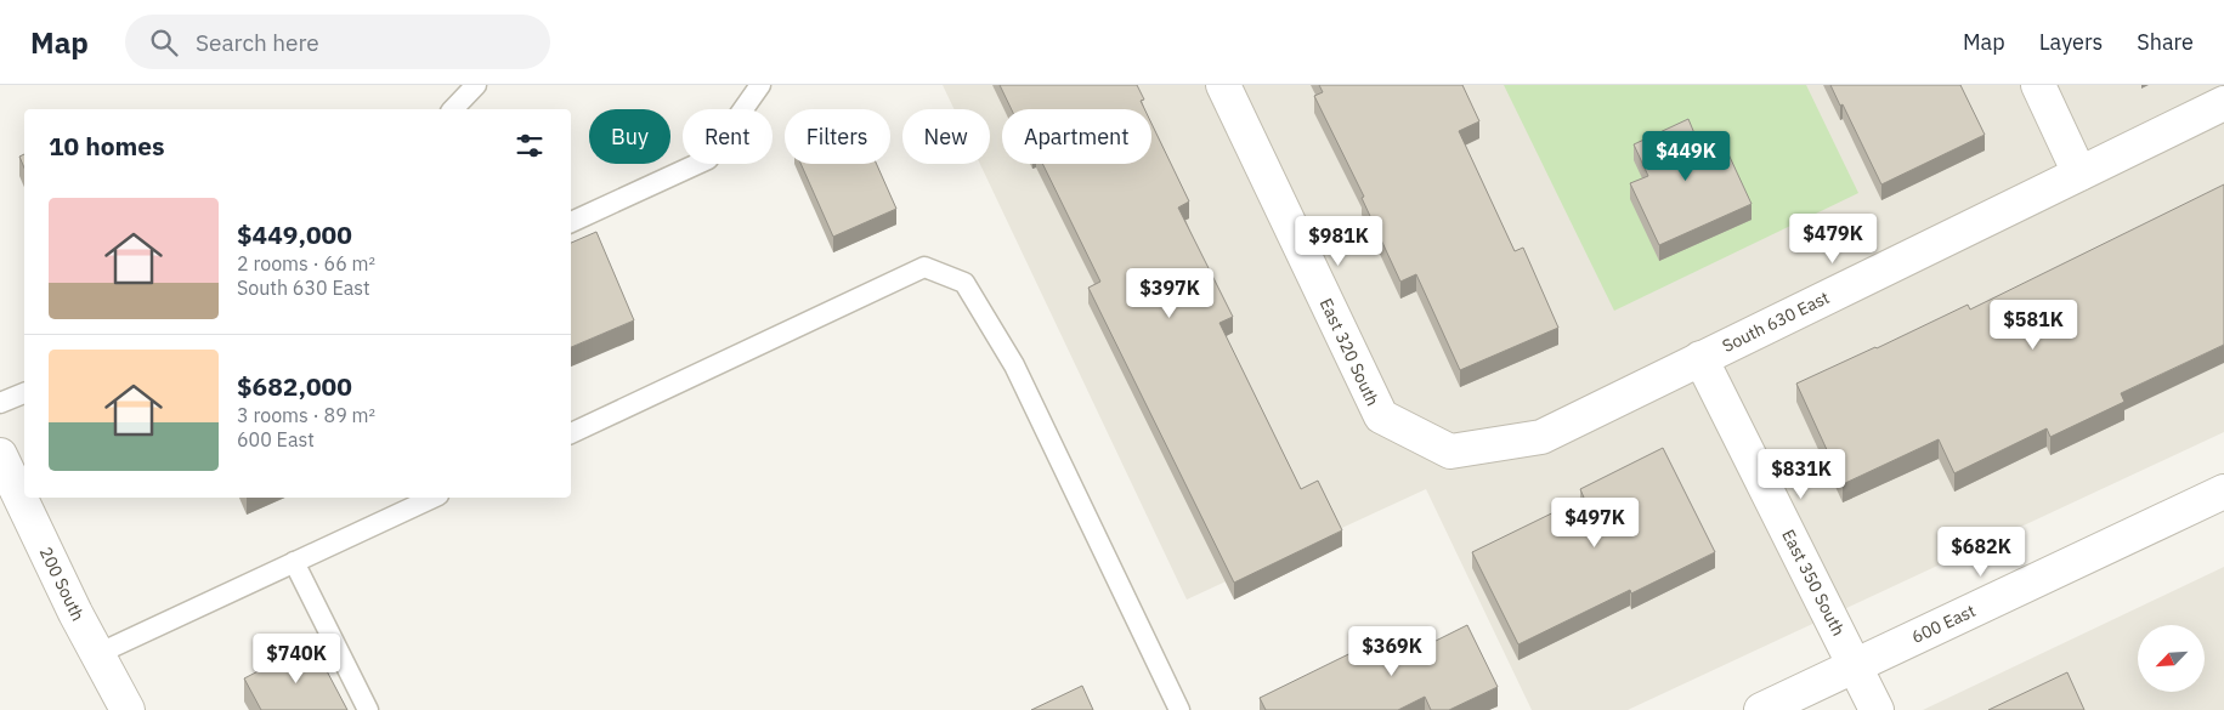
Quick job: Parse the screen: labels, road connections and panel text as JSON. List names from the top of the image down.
{
  "streets": {
    "street": [
      "South 630 East",
      "East 320 South",
      "East 350 South",
      "200 South",
      "600 East"
    ]
  },
  "crossings": [
    ["South 630 East", "East 320 South"],
    ["South 630 East", "East 350 South"],
    ["East 350 South", "600 East"]
  ],
  "north": "bottom left",
  "page": {
    "header": "Map",
    "search": "Search here",
    "nav": ["Map", "Layers", "Share"],
    "chip": [
      "Buy",
      "Rent",
      "Filters",
      "New",
      "Apartment"
    ],
    "heading": "10 homes",
    "price": [
      "$449K",
      "$479K",
      "$981K",
      "$397K",
      "$581K",
      "$831K",
      "$497K",
      "$682K",
      "$369K",
      "$740K"
    ],
    "list": [
      {
        "name": "$449,000",
        "note": "2 rooms · 66 m² · South 630 East"
      },
      {
        "name": "$682,000",
        "note": "3 rooms · 89 m² · 600 East"
      }
    ]
  }
}
